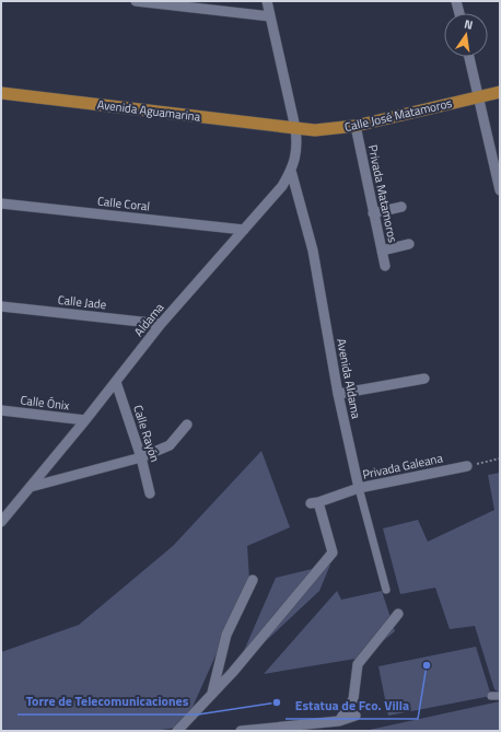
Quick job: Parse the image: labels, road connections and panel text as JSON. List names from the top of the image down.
{
  "streets": {
    "main road": ["Avenida Aguamarina", "Calle José Matamoros"],
    "street": [
      "Privada Matamoros",
      "Calle Coral",
      "Calle Jade",
      "Aldama",
      "Avenida Aldama",
      "Calle Ónix",
      "Calle Rayón",
      "Privada Galeana"
    ]
  },
  "crossings": [
    ["Avenida Aguamarina", "Calle José Matamoros"],
    ["Avenida Aguamarina", "Aldama"],
    ["Calle José Matamoros", "Privada Matamoros"],
    ["Calle José Matamoros", "Aldama"],
    ["Calle Coral", "Aldama"],
    ["Calle Jade", "Aldama"],
    ["Aldama", "Avenida Aldama"],
    ["Aldama", "Calle Ónix"],
    ["Aldama", "Calle Rayón"],
    ["Avenida Aldama", "Privada Galeana"]
  ],
  "places": ["Estatua de Fco. Villa", "Torre de Telecomunicaciones"],
  "north": "top"
}
